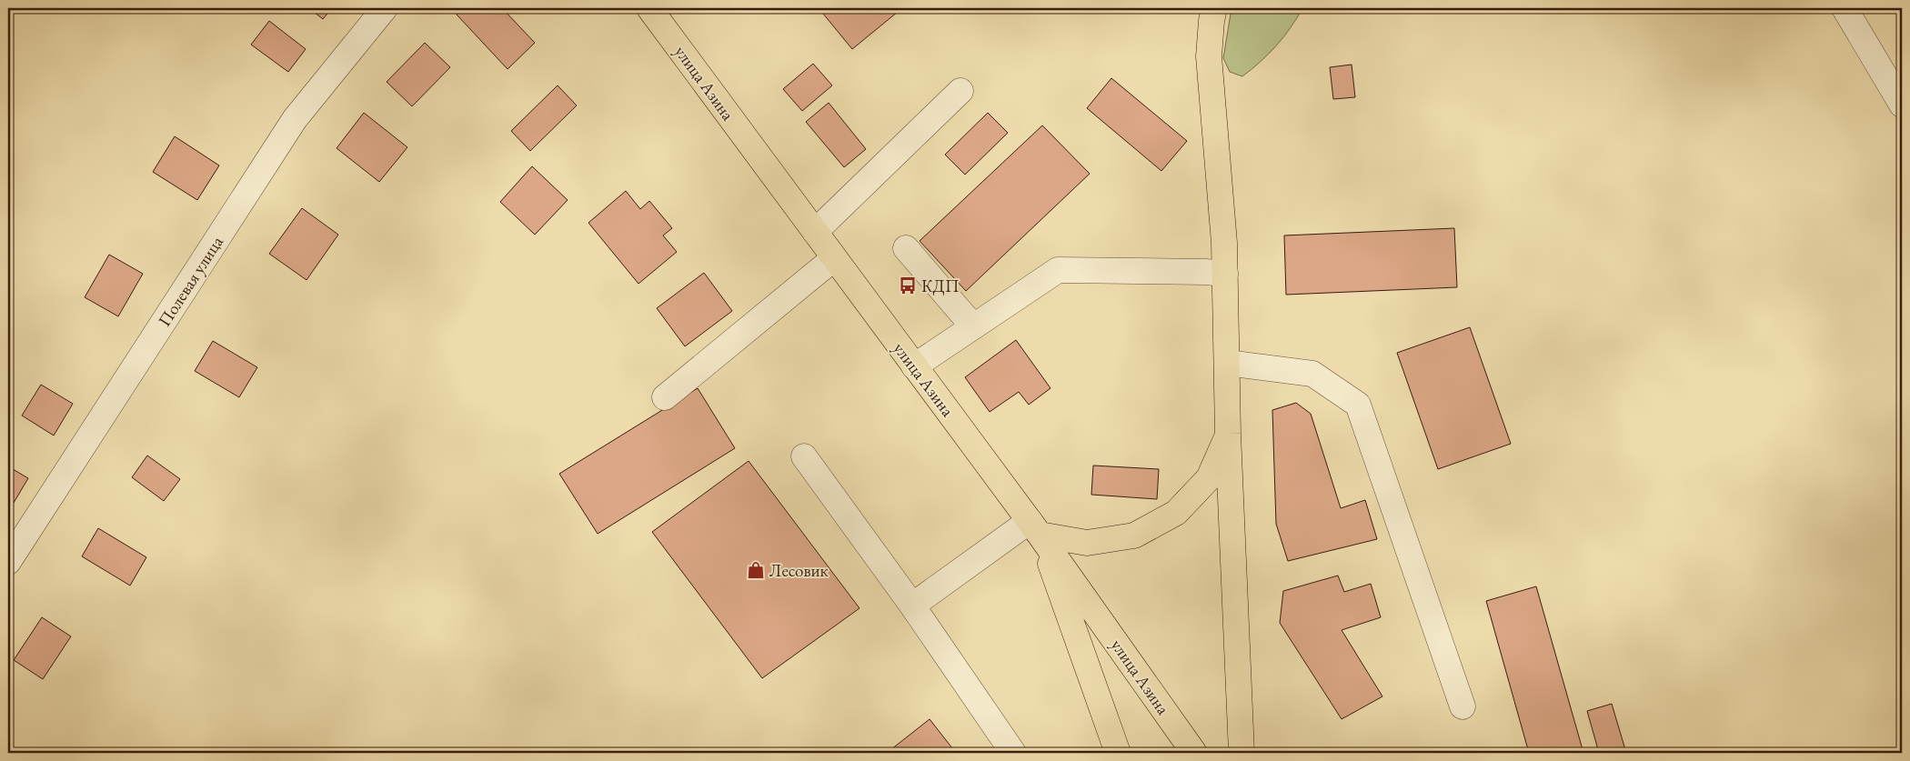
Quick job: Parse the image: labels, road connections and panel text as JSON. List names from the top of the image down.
{
  "streets": {
    "main road": ["улица Азина"],
    "street": ["Полевая улица"]
  },
  "places": {
    "bus stop": ["КДП"],
    "shop": ["Лесовик"]
  }
}
